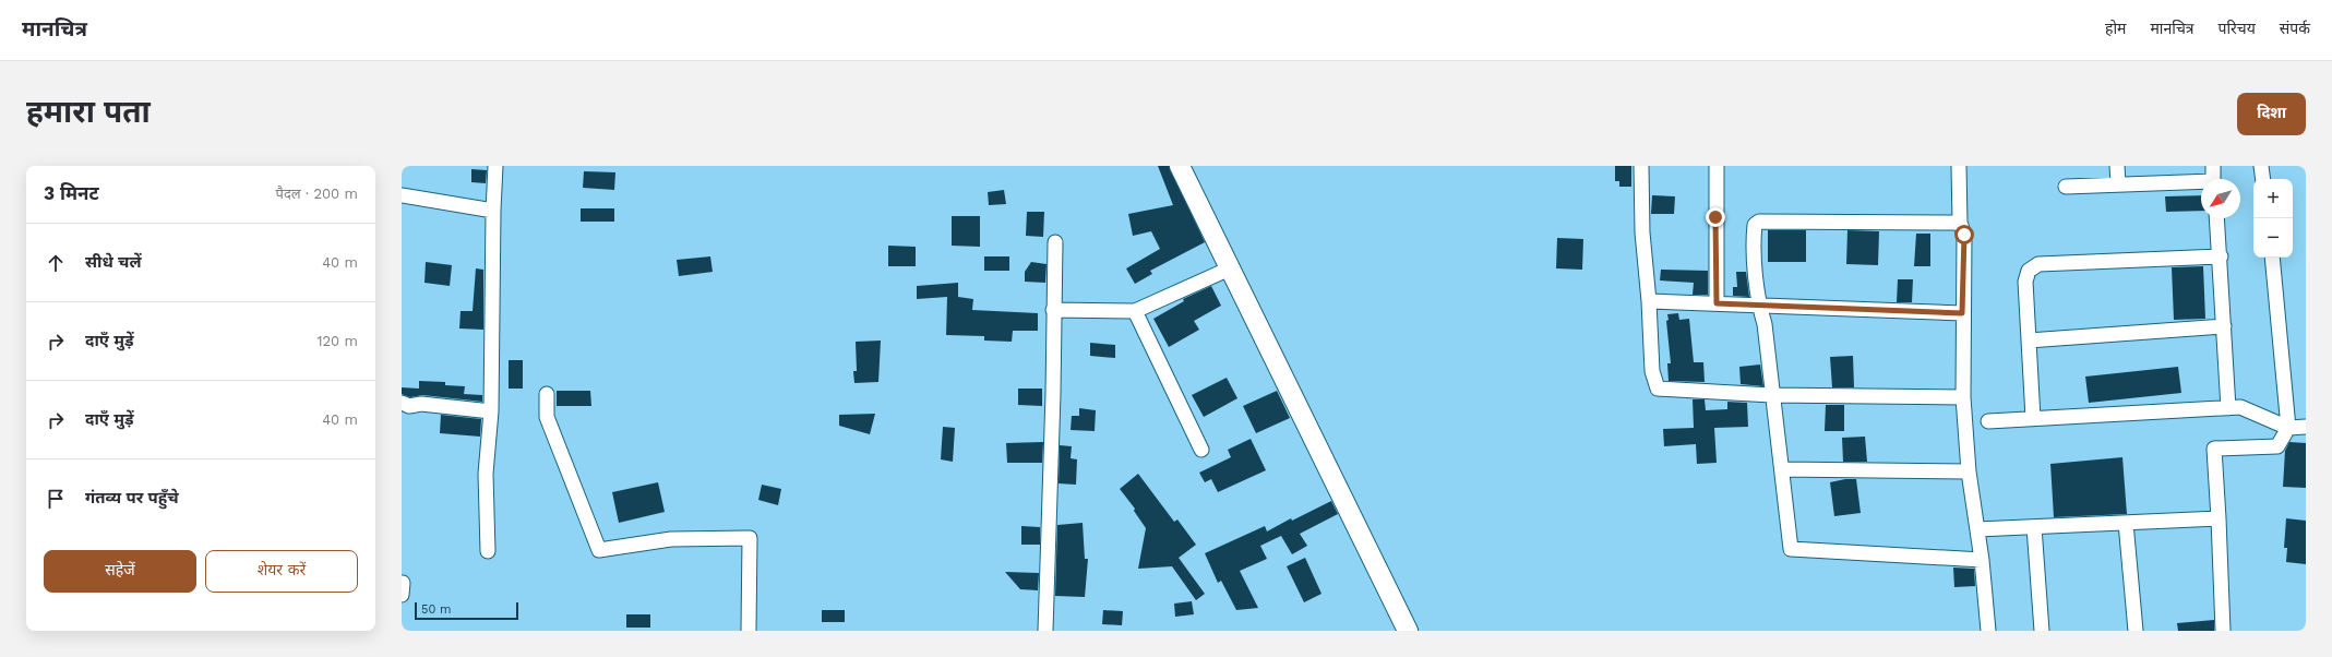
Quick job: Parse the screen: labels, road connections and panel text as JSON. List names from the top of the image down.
{
  "scale_bar": "50 m",
  "north": "bottom left",
  "page": {
    "header": "मानचित्र",
    "nav": [
      "होम",
      "मानचित्र",
      "परिचय",
      "संपर्क"
    ],
    "buttons": [
      "दिशा",
      ["सहेजें", "शेयर करें"]
    ],
    "title": "हमारा पता",
    "heading": ["3 मिनट", "पैदल · 200 m"],
    "map_buttons": ["+", "−"],
    "list": [
      ["सीधे चलें", "40 m"],
      ["दाएँ मुड़ें", "120 m"],
      ["दाएँ मुड़ें", "40 m"],
      "गंतव्य पर पहुँचे"
    ],
    "scale": "50 m"
  }
}
